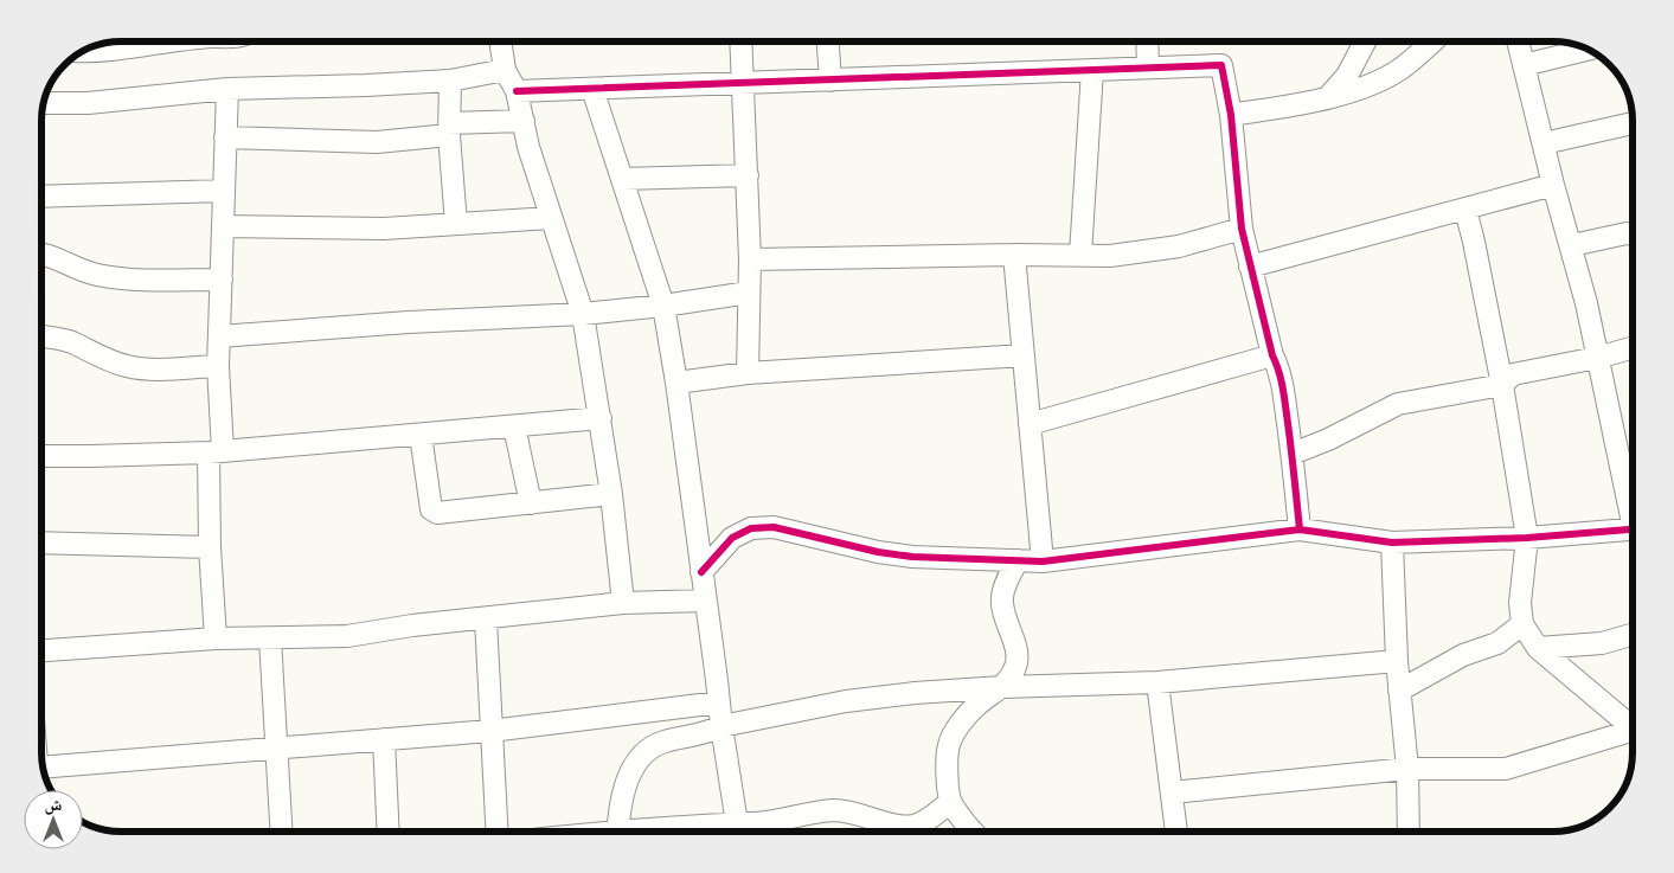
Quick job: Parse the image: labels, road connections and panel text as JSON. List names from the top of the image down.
{
  "north": "top"
}
